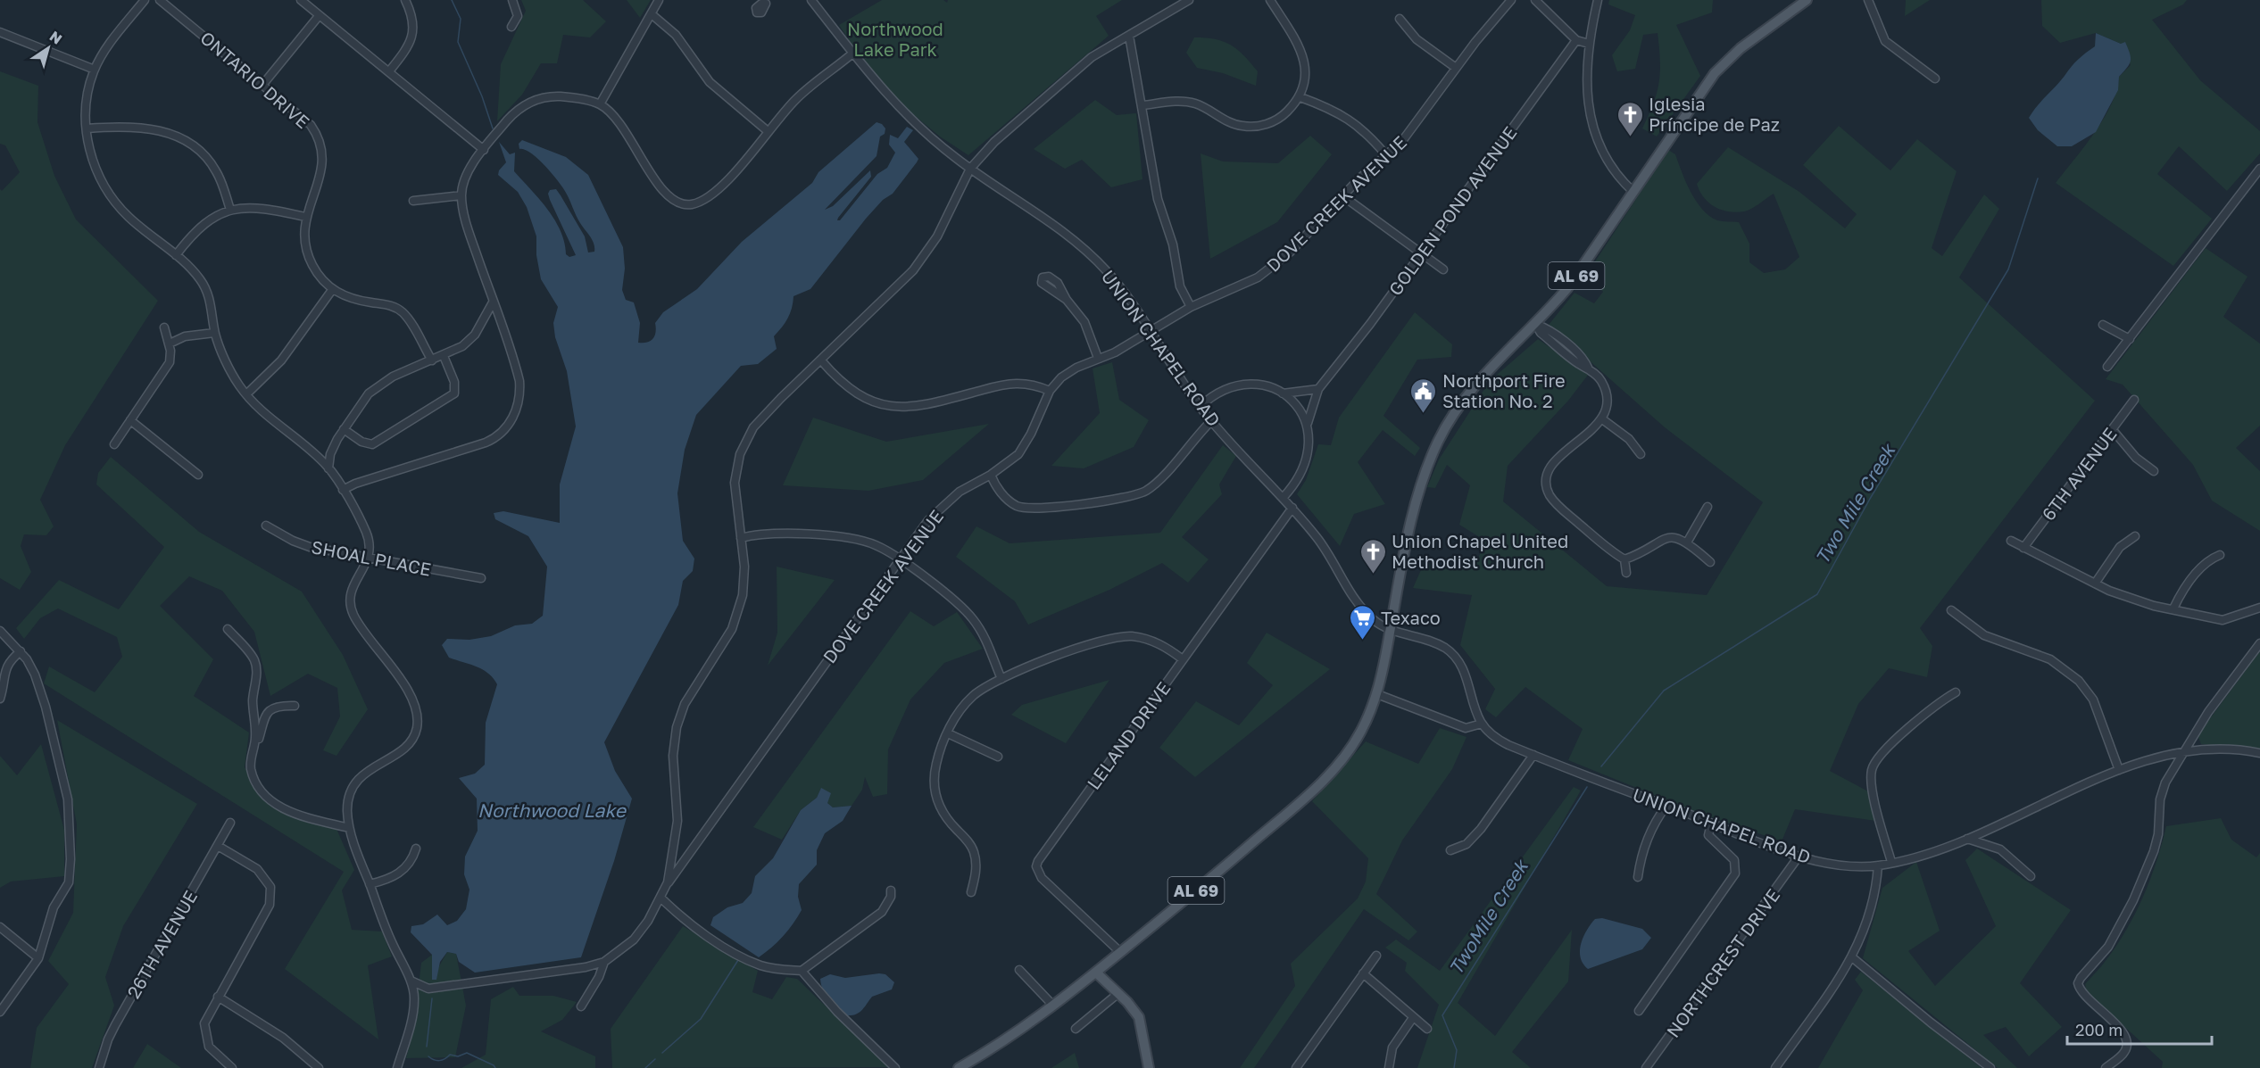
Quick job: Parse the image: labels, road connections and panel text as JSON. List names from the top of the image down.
{
  "streets": {
    "main road": ["AL 69"],
    "street": [
      "ONTARIO DRIVE",
      "DOVE CREEK AVENUE",
      "GOLDEN POND AVENUE",
      "UNION CHAPEL ROAD",
      "6TH AVENUE",
      "SHOAL PLACE",
      "LELAND DRIVE",
      "26TH AVENUE",
      "NORTHCREST DRIVE"
    ]
  },
  "crossings": [
    ["DOVE CREEK AVENUE", "UNION CHAPEL ROAD"],
    ["AL 69", "UNION CHAPEL ROAD"],
    ["AL 69", "LELAND DRIVE"],
    ["UNION CHAPEL ROAD", "LELAND DRIVE"],
    ["UNION CHAPEL ROAD", "NORTHCREST DRIVE"]
  ],
  "water": ["Two Mile Creek", "Northwood Lake", "TwoMile Creek"],
  "parks": ["Northwood Lake Park"],
  "places": {
    "church": ["Iglesia Príncipe de Paz", "Union Chapel United Methodist Church"],
    "public building": ["Northport Fire Station No. 2"],
    "supermarket": ["Texaco"]
  },
  "scale_bar": "200 m",
  "north": "top right"
}
